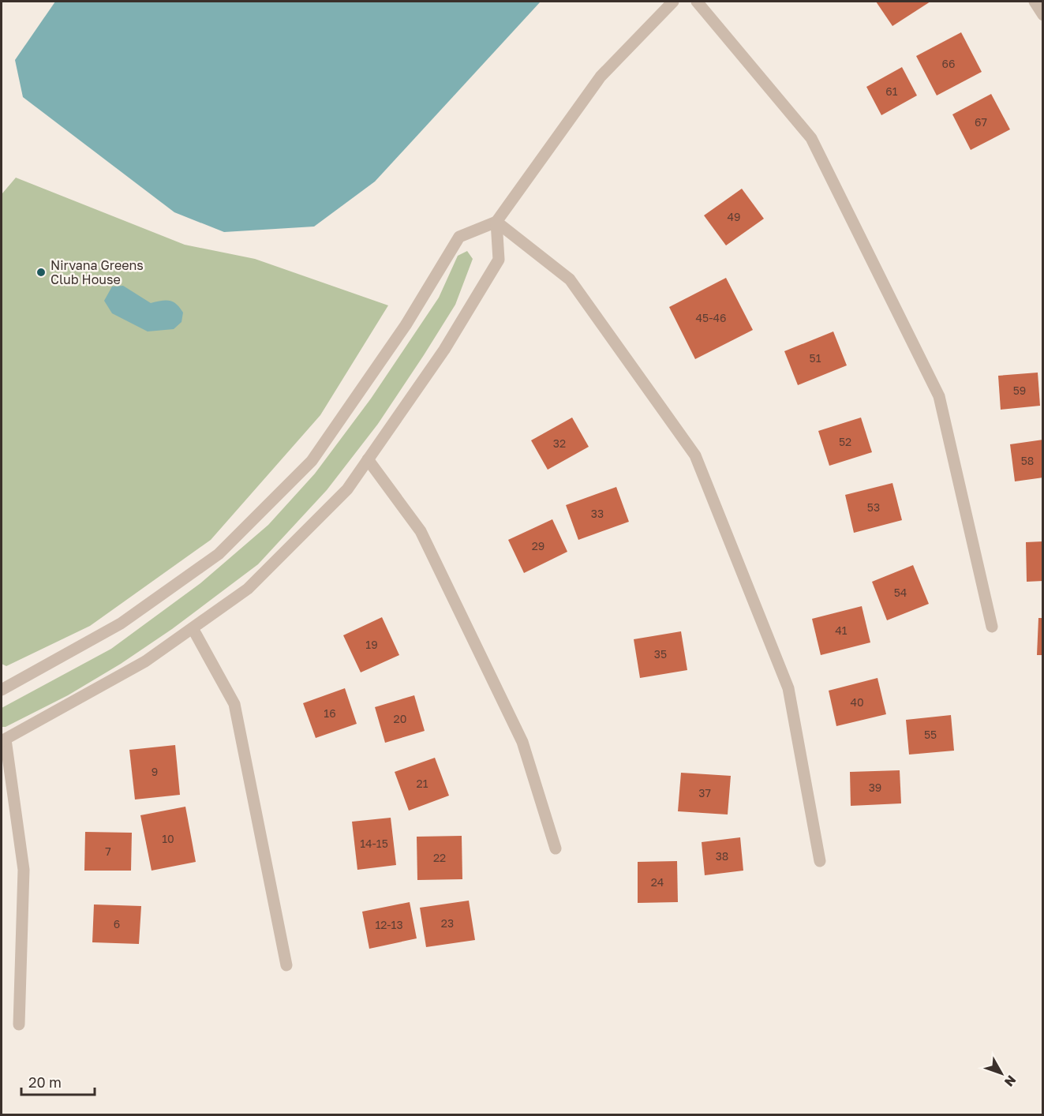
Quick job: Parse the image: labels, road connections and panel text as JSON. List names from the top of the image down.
{
  "places": ["Nirvana Greens Club House"],
  "house_numbers": [
    "66",
    "61",
    "67",
    "49",
    "45-46",
    "51",
    "59",
    "52",
    "32",
    "58",
    "53",
    "33",
    "29",
    "54",
    "41",
    "19",
    "35",
    "40",
    "16",
    "20",
    "55",
    "9",
    "21",
    "39",
    "37",
    "10",
    "14-15",
    "7",
    "38",
    "22",
    "24",
    "23",
    "6",
    "12-13"
  ],
  "scale_bar": "20 m",
  "north": "bottom right"
}
